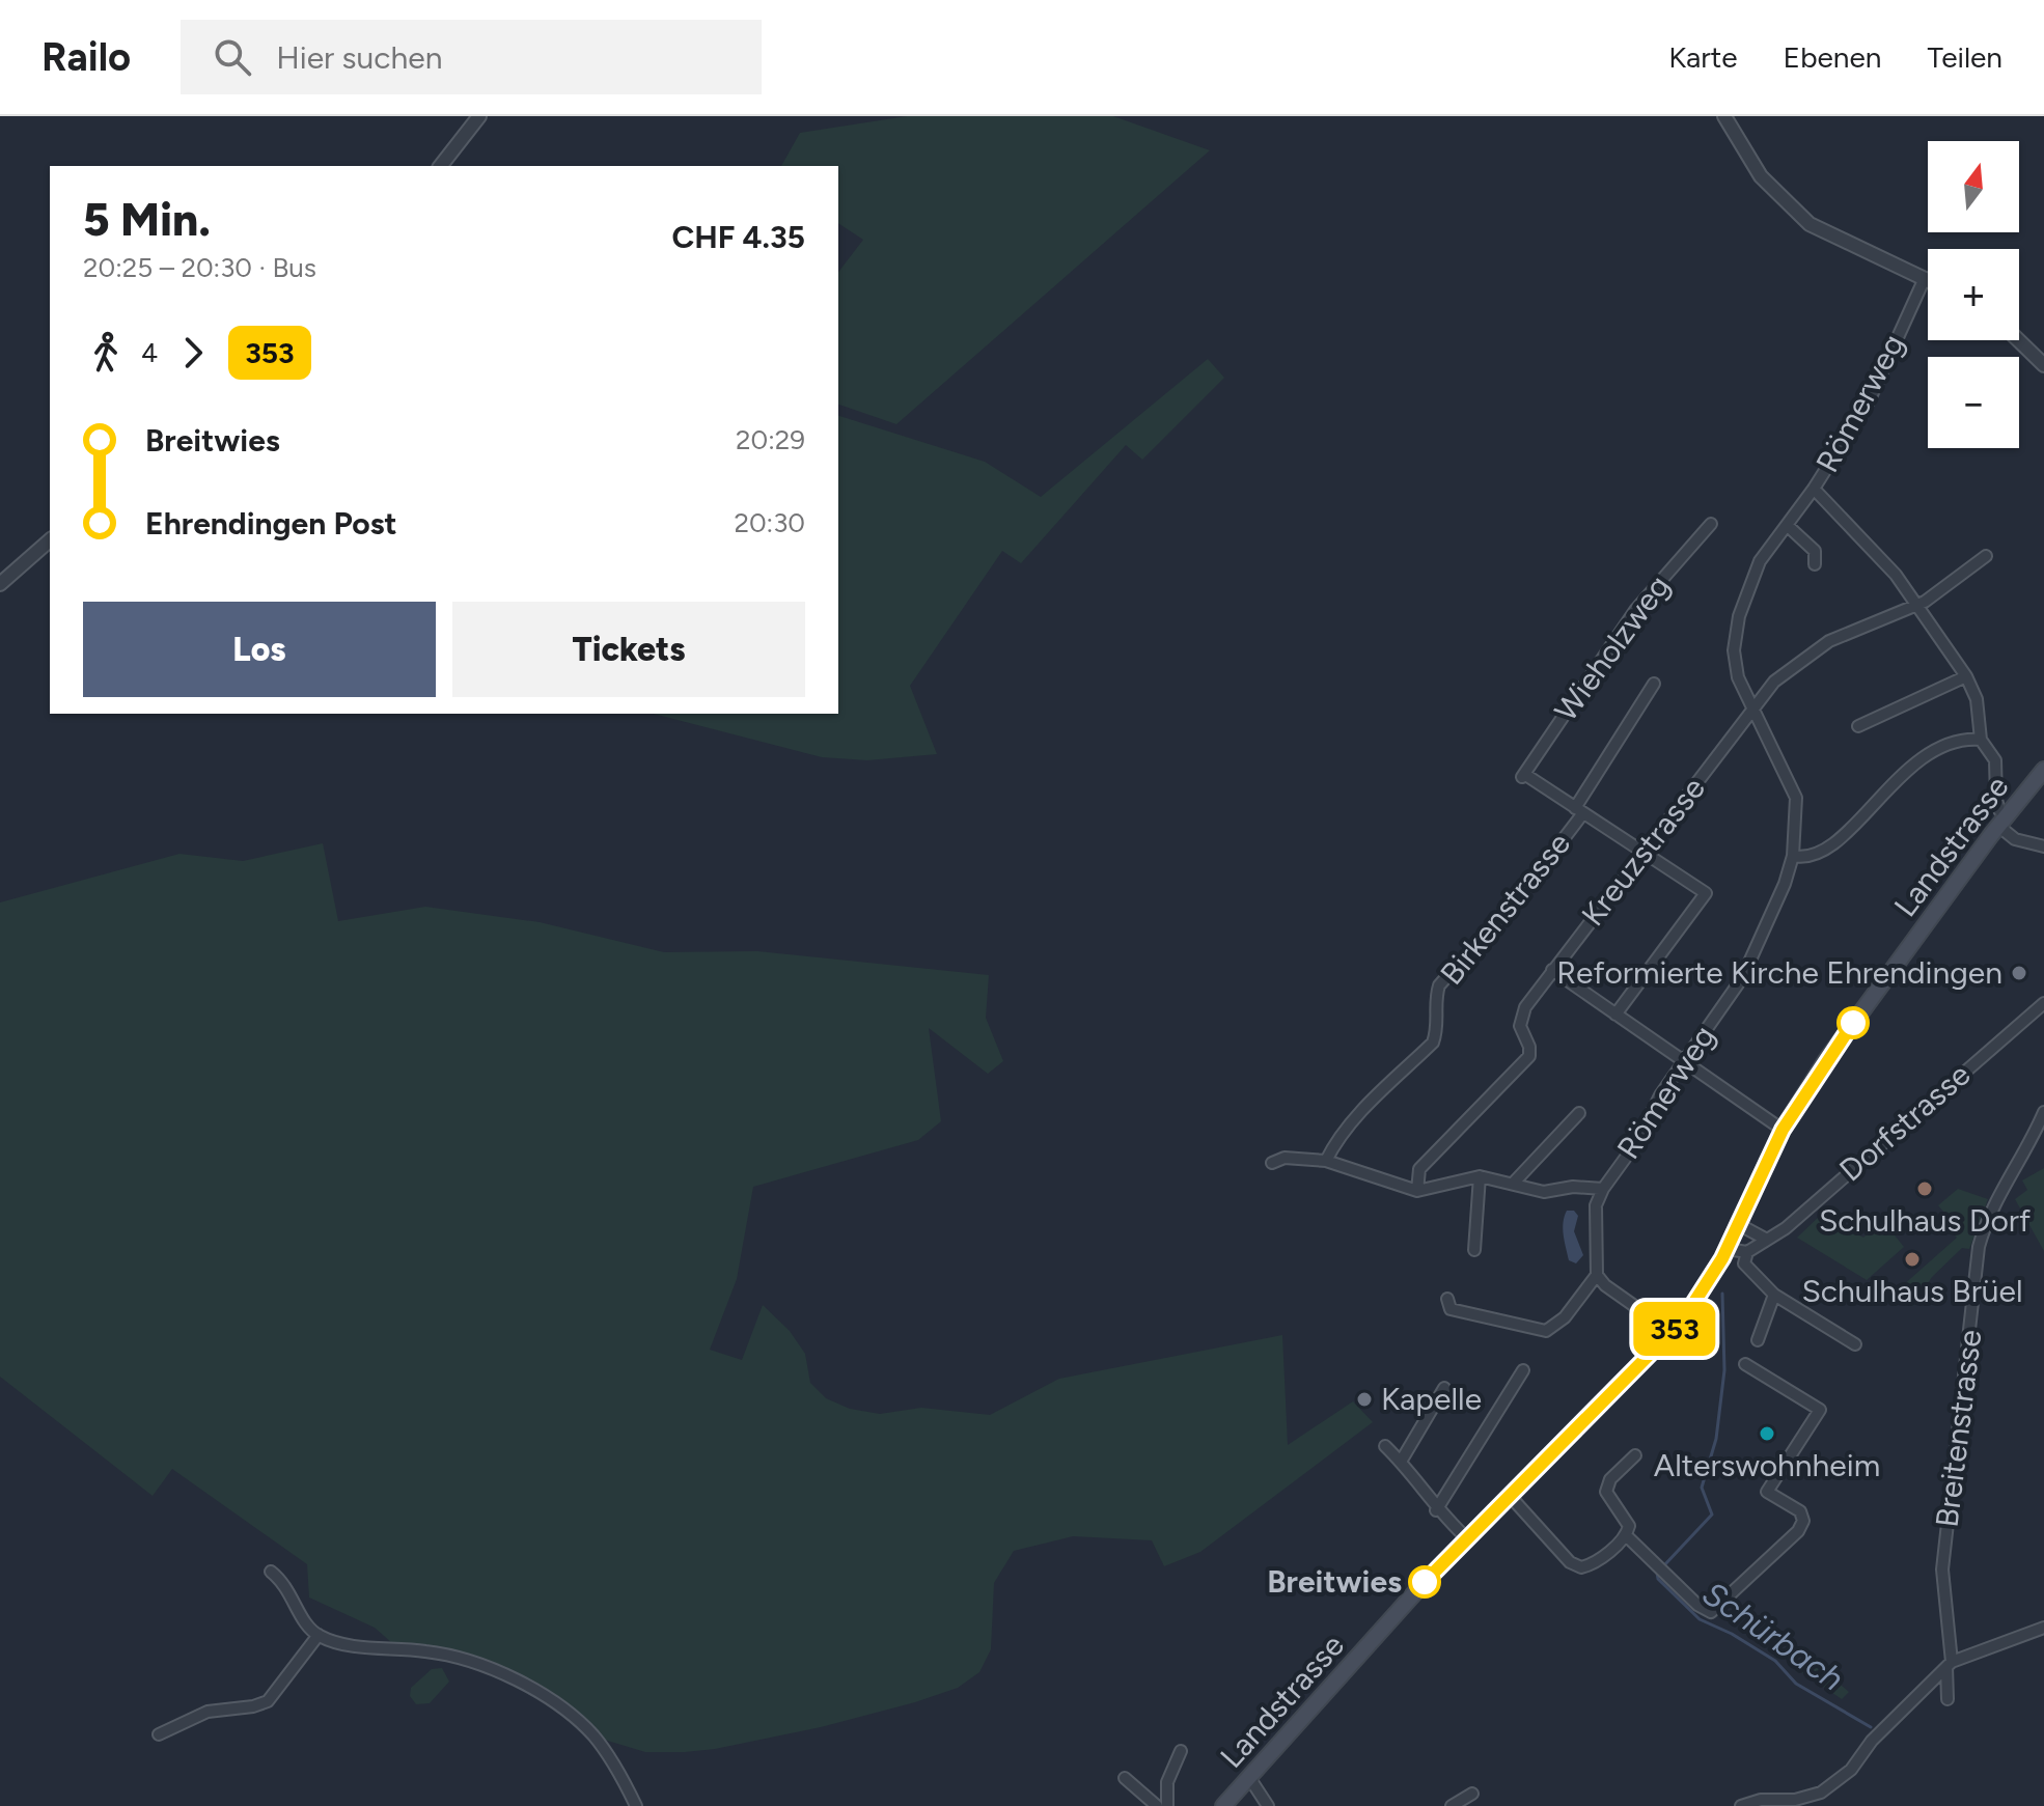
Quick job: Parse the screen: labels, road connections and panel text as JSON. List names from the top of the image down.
{
  "streets": {
    "main road": ["Landstrasse"],
    "street": [
      "Römerweg",
      "Wieholzweg",
      "Kreuzstrasse",
      "Birkenstrasse",
      "Dorfstrasse",
      "Breitenstrasse"
    ]
  },
  "crossings": [
    ["Römerweg", "Kreuzstrasse"],
    ["Wieholzweg", "Birkenstrasse"]
  ],
  "water": ["Schürbach"],
  "places": [
    "Reformierte Kirche Ehrendingen",
    "Schulhaus Dorf",
    "Schulhaus Brüel",
    "Kapelle",
    "Alterswohnheim",
    "Breitwies"
  ],
  "lines": ["bus line 353"],
  "north": "top",
  "page": {
    "header": "Railo",
    "search": "Hier suchen",
    "nav": ["Karte", "Ebenen", "Teilen"],
    "on_map": "353",
    "map_buttons": ["+", "−"],
    "heading": ["5 Min.", "20:25 – 20:30 · Bus", "CHF 4.35"],
    "legs": ["4", "353"],
    "list": [
      {
        "name": "Breitwies",
        "value": "20:29"
      },
      {
        "name": "Ehrendingen Post",
        "value": "20:30"
      }
    ],
    "buttons": ["Los", "Tickets"]
  }
}
